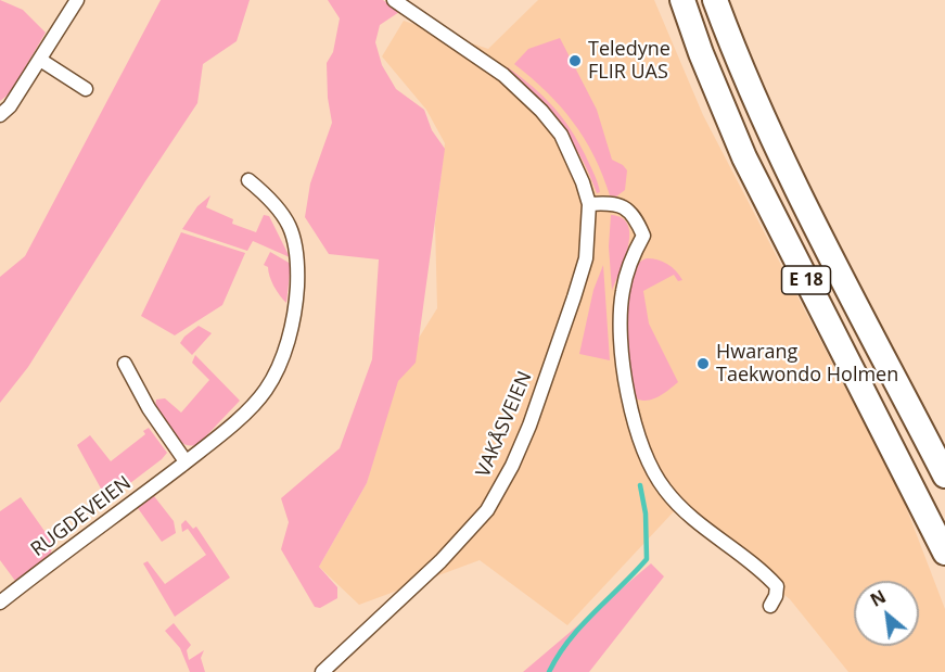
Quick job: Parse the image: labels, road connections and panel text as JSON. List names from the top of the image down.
{
  "streets": {
    "highway": ["E 18"],
    "street": ["VAKÅSVEIEN", "RUGDEVEIEN"]
  },
  "places": ["Teledyne FLIR UAS", "Hwarang Taekwondo Holmen"],
  "north": "top left"
}
